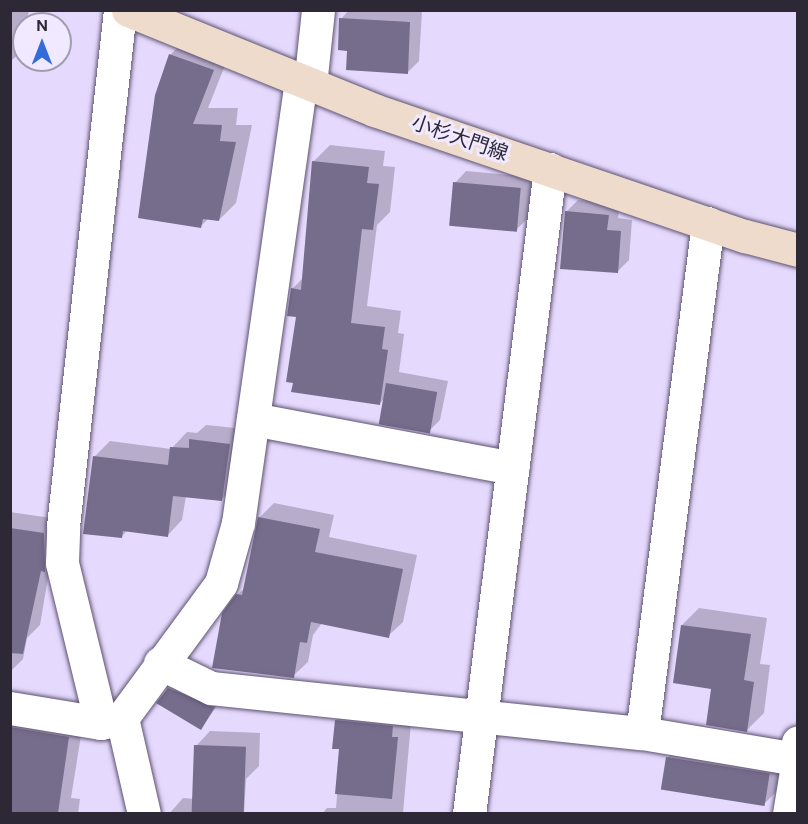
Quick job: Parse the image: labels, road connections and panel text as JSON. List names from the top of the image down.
{
  "streets": {
    "main road": ["小杉大門線"]
  },
  "north": "top"
}
